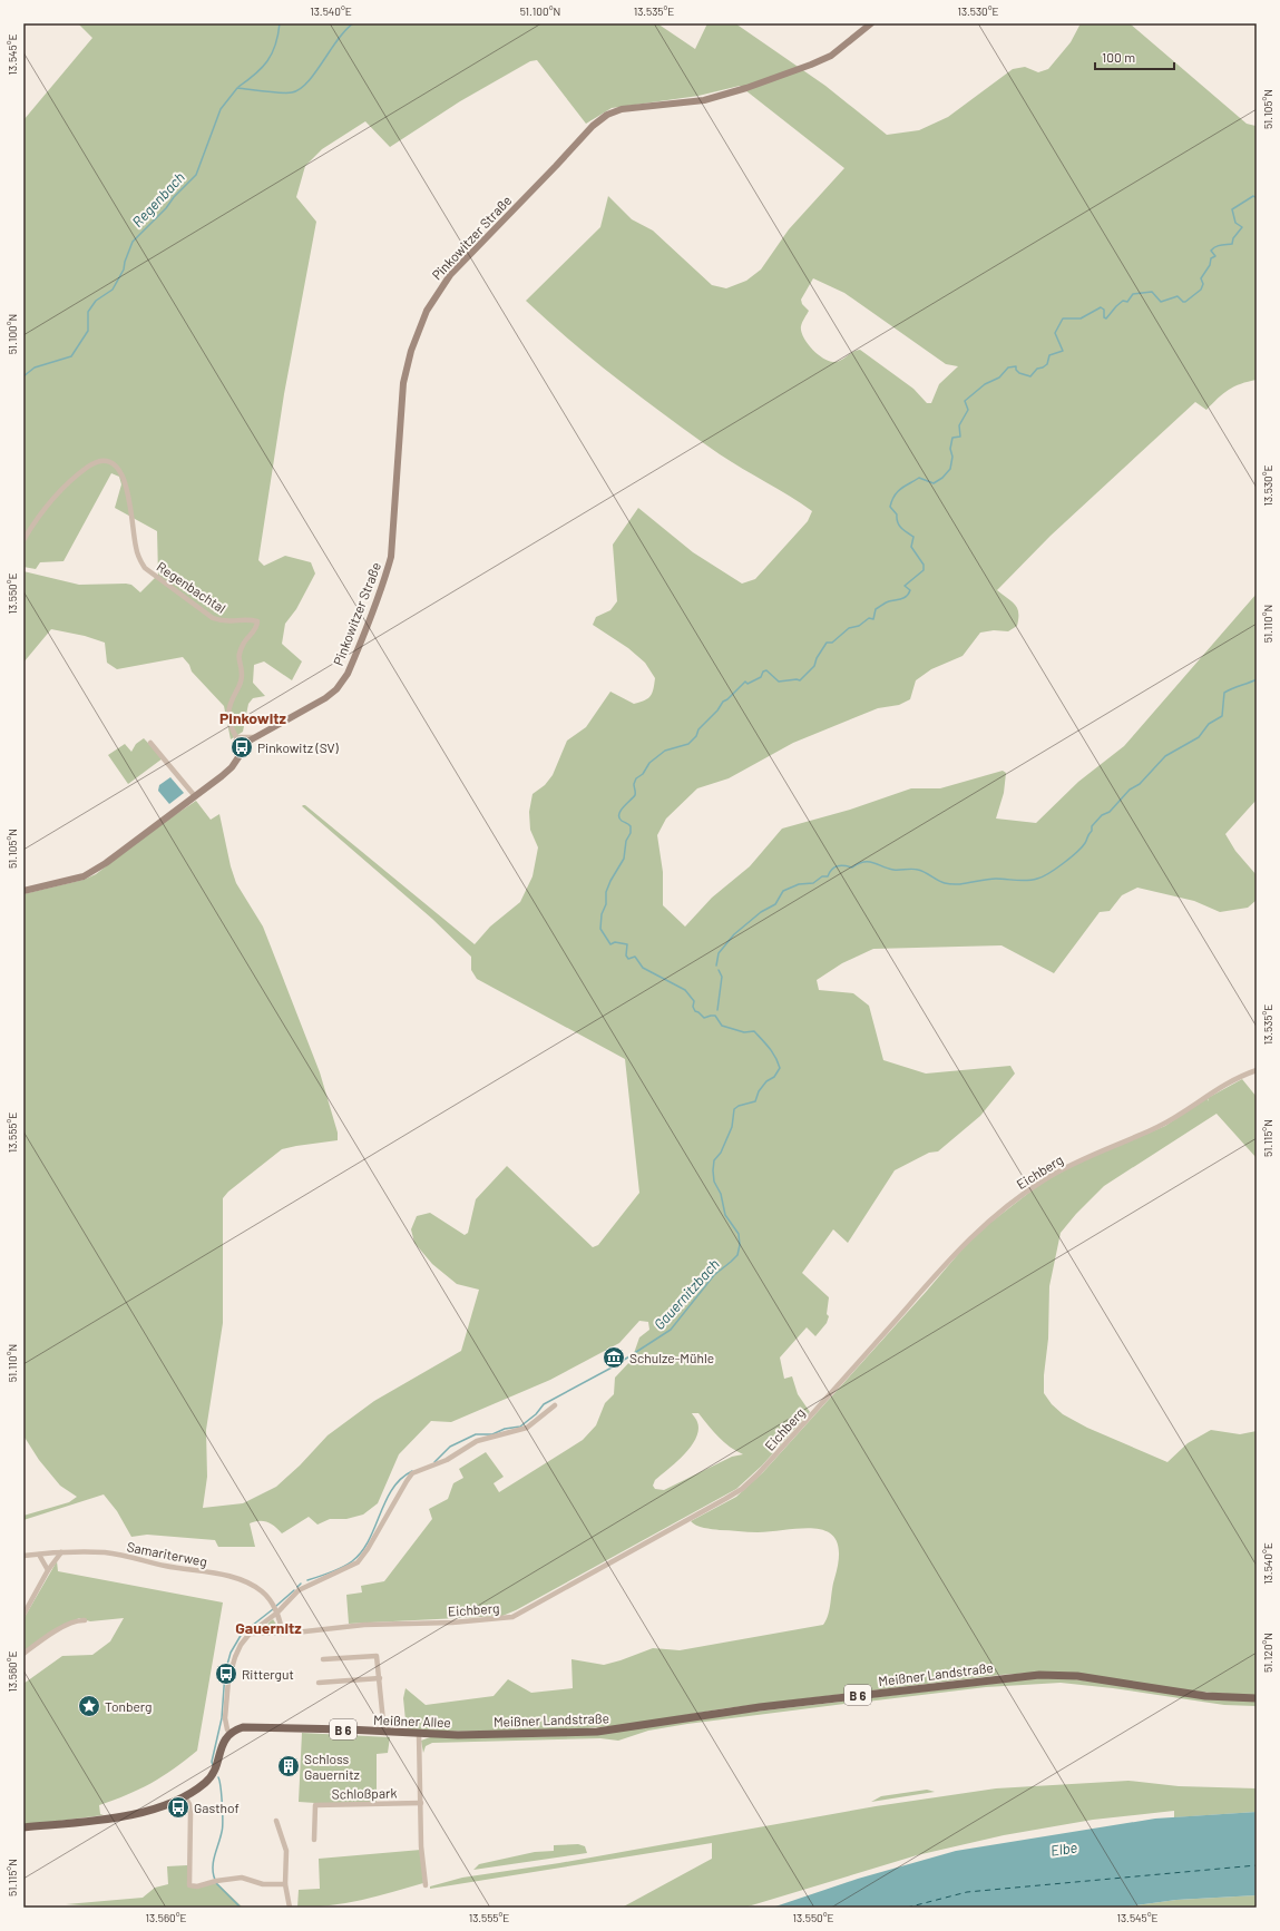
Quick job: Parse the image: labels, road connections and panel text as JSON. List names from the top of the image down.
{
  "streets": {
    "main road": ["Meißner Landstraße", "B 6", "Meißner Allee"],
    "street": [
      "Pinkowitzer Straße",
      "Regenbachtal",
      "Eichberg",
      "Samariterweg",
      "Schloßpark"
    ]
  },
  "crossings": [
    ["Meißner Landstraße", "Meißner Allee"]
  ],
  "districts": ["Pinkowitz", "Gauernitz"],
  "water": ["Regenbach", "Gauernitzbach", "Elbe"],
  "places": {
    "bus stop": ["Pinkowitz (SV)", "Rittergut", "Gasthof"],
    "museum": ["Schulze-Mühle"],
    "place": ["Tonberg"],
    "building": ["Schloss Gauernitz"]
  },
  "scale_bar": "100 m",
  "coordinates": [
    "13.540°E",
    "51.100°N",
    "13.535°E",
    "13.530°E",
    "13.545°E",
    "51.105°N",
    "13.550°E",
    "51.110°N",
    "13.555°E",
    "51.115°N",
    "51.120°N",
    "13.560°E"
  ]
}
